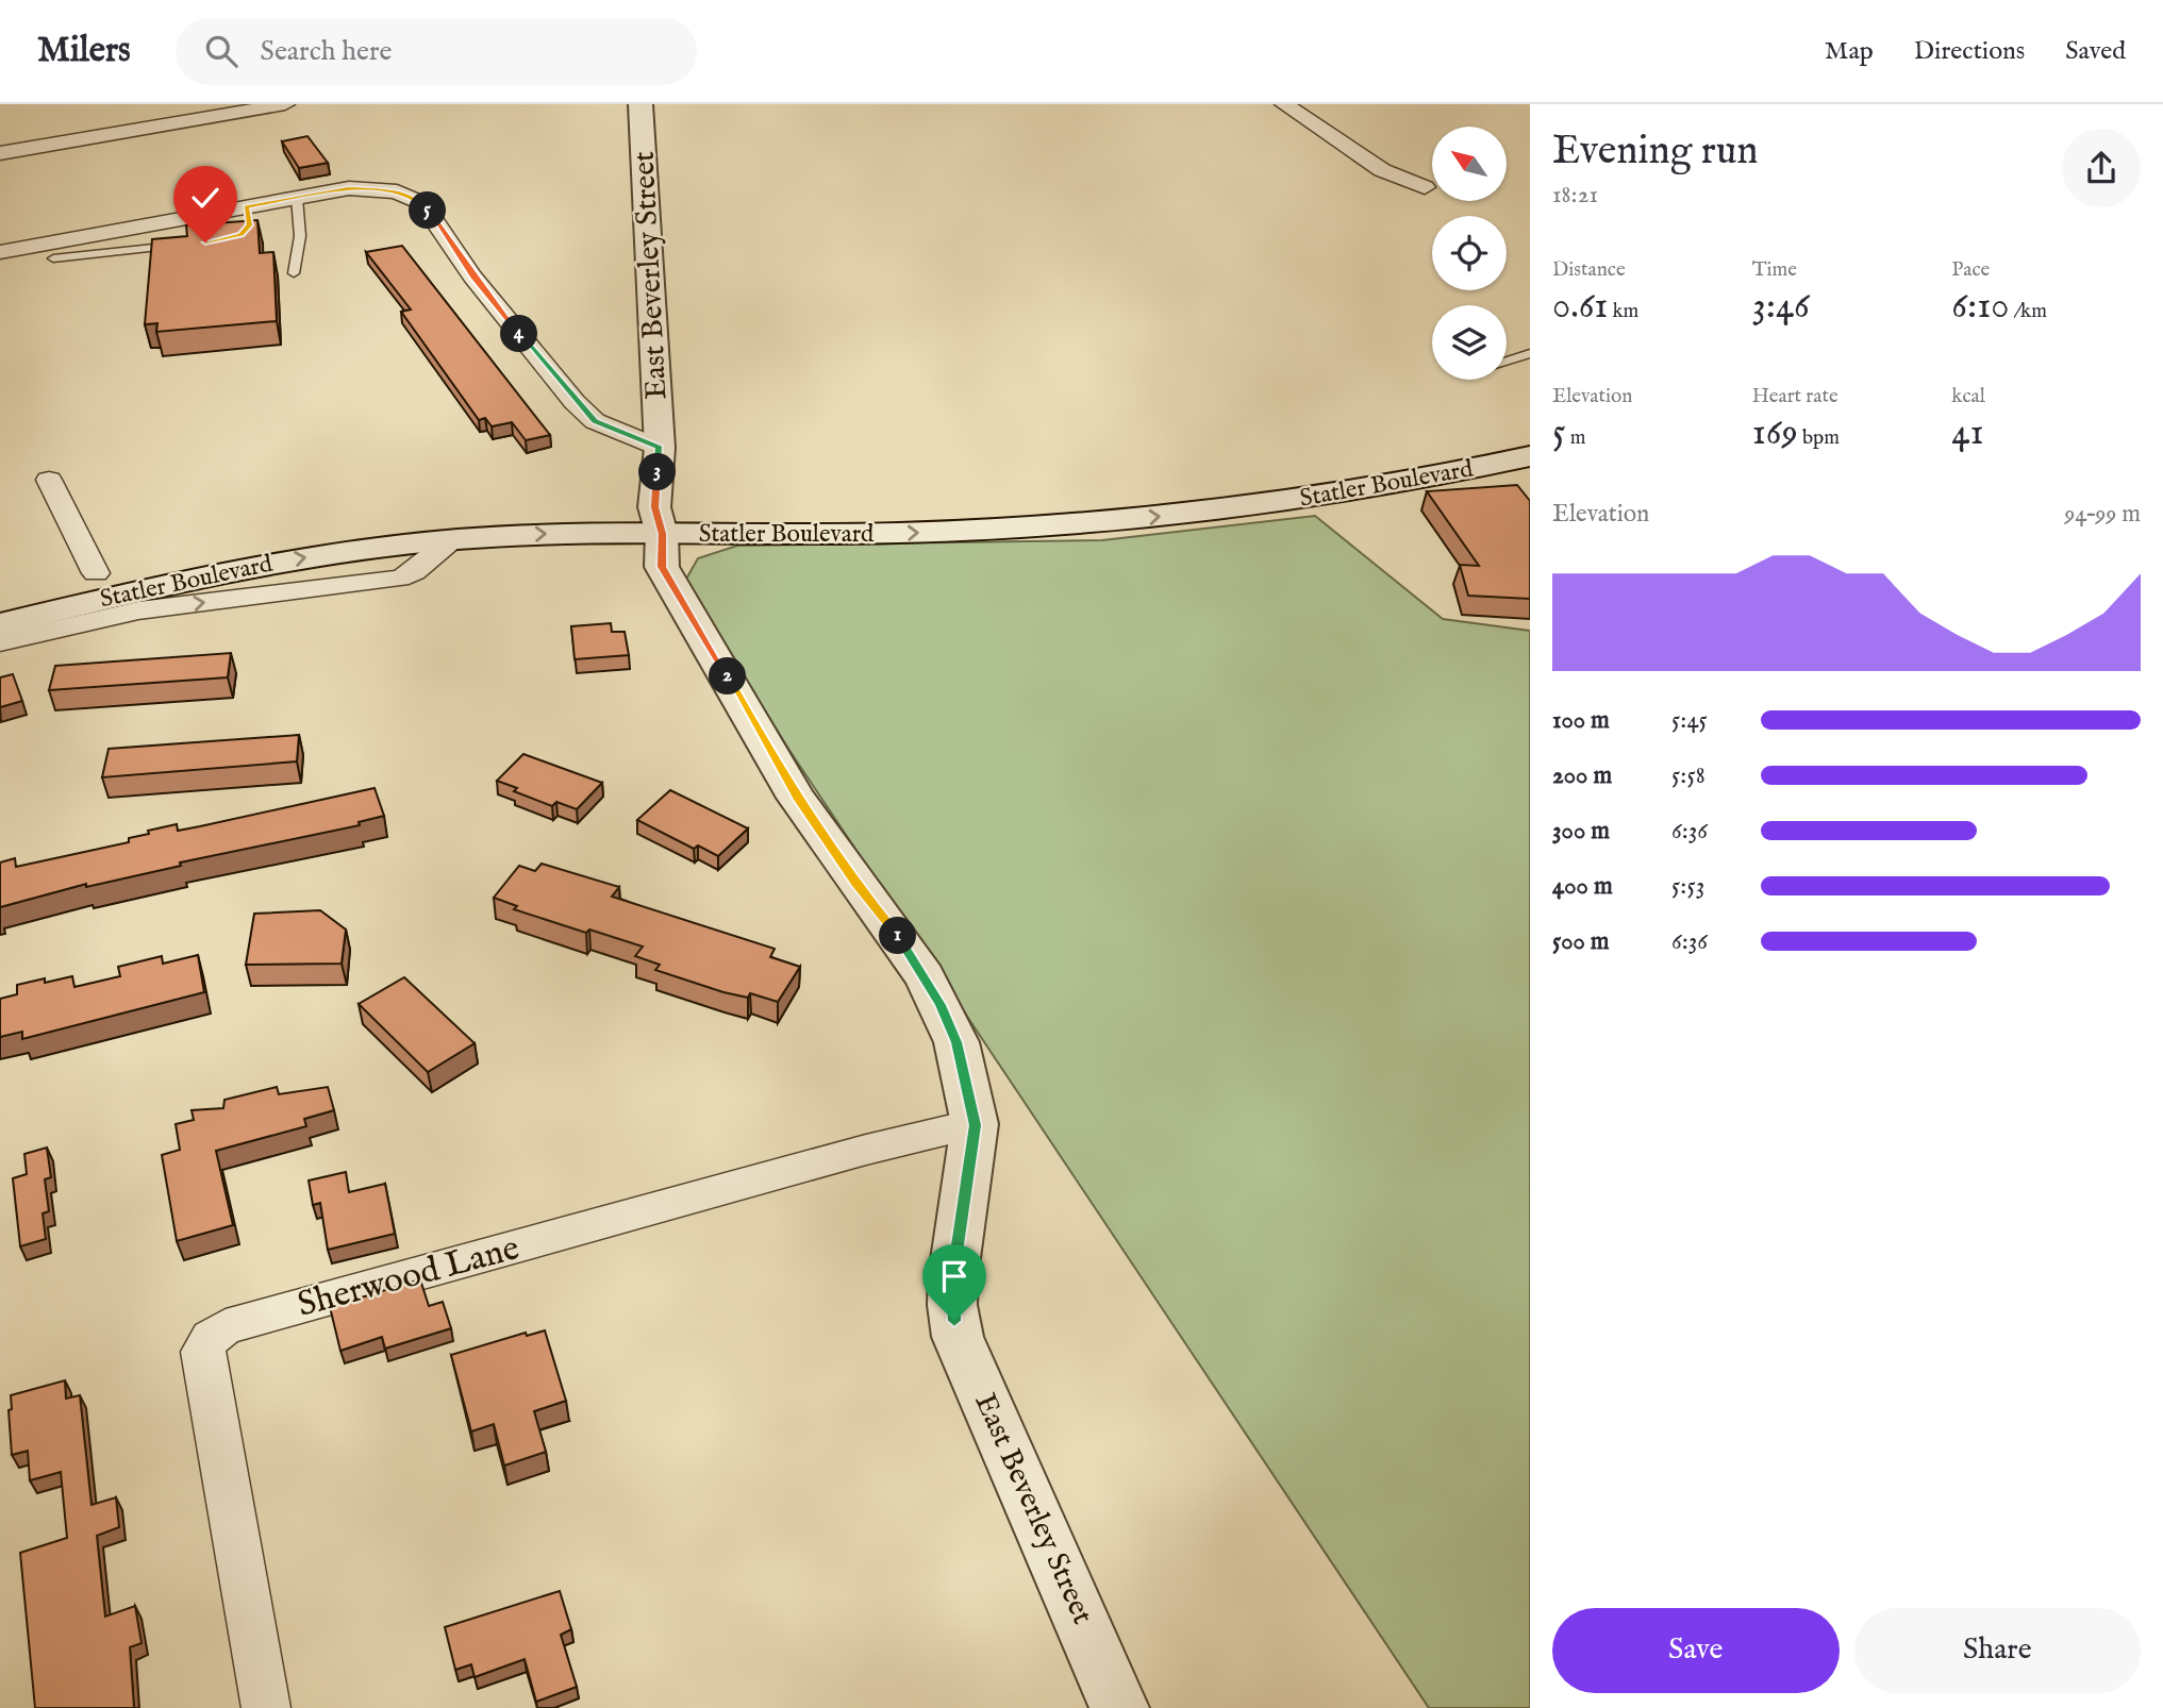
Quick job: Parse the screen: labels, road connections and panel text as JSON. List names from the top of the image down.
{
  "streets": {
    "main road": ["East Beverley Street", "Statler Boulevard"],
    "street": ["Sherwood Lane"]
  },
  "crossings": [
    ["East Beverley Street", "Statler Boulevard"],
    ["East Beverley Street", "Sherwood Lane"]
  ],
  "north": "top left",
  "page": {
    "header": "Milers",
    "search": "Search here",
    "nav": ["Map", "Directions", "Saved"],
    "heading": ["Evening run", "18:21"],
    "pins": [
      "5",
      "4",
      "3",
      "2",
      "1"
    ],
    "stats": [
      ["Distance", "0.61 km"],
      ["Time", "3:46"],
      ["Pace", "6:10 /km"],
      ["Elevation", "5 m"],
      ["Heart rate", "169 bpm"],
      ["kcal", "41"]
    ],
    "chart": ["Elevation", "94–99 m"],
    "list": [
      {
        "name": "100 m",
        "note": "5:45"
      },
      {
        "name": "200 m",
        "note": "5:58"
      },
      {
        "name": "300 m",
        "note": "6:36"
      },
      {
        "name": "400 m",
        "note": "5:53"
      },
      {
        "name": "500 m",
        "note": "6:36"
      }
    ],
    "buttons": ["Save", "Share"]
  }
}
